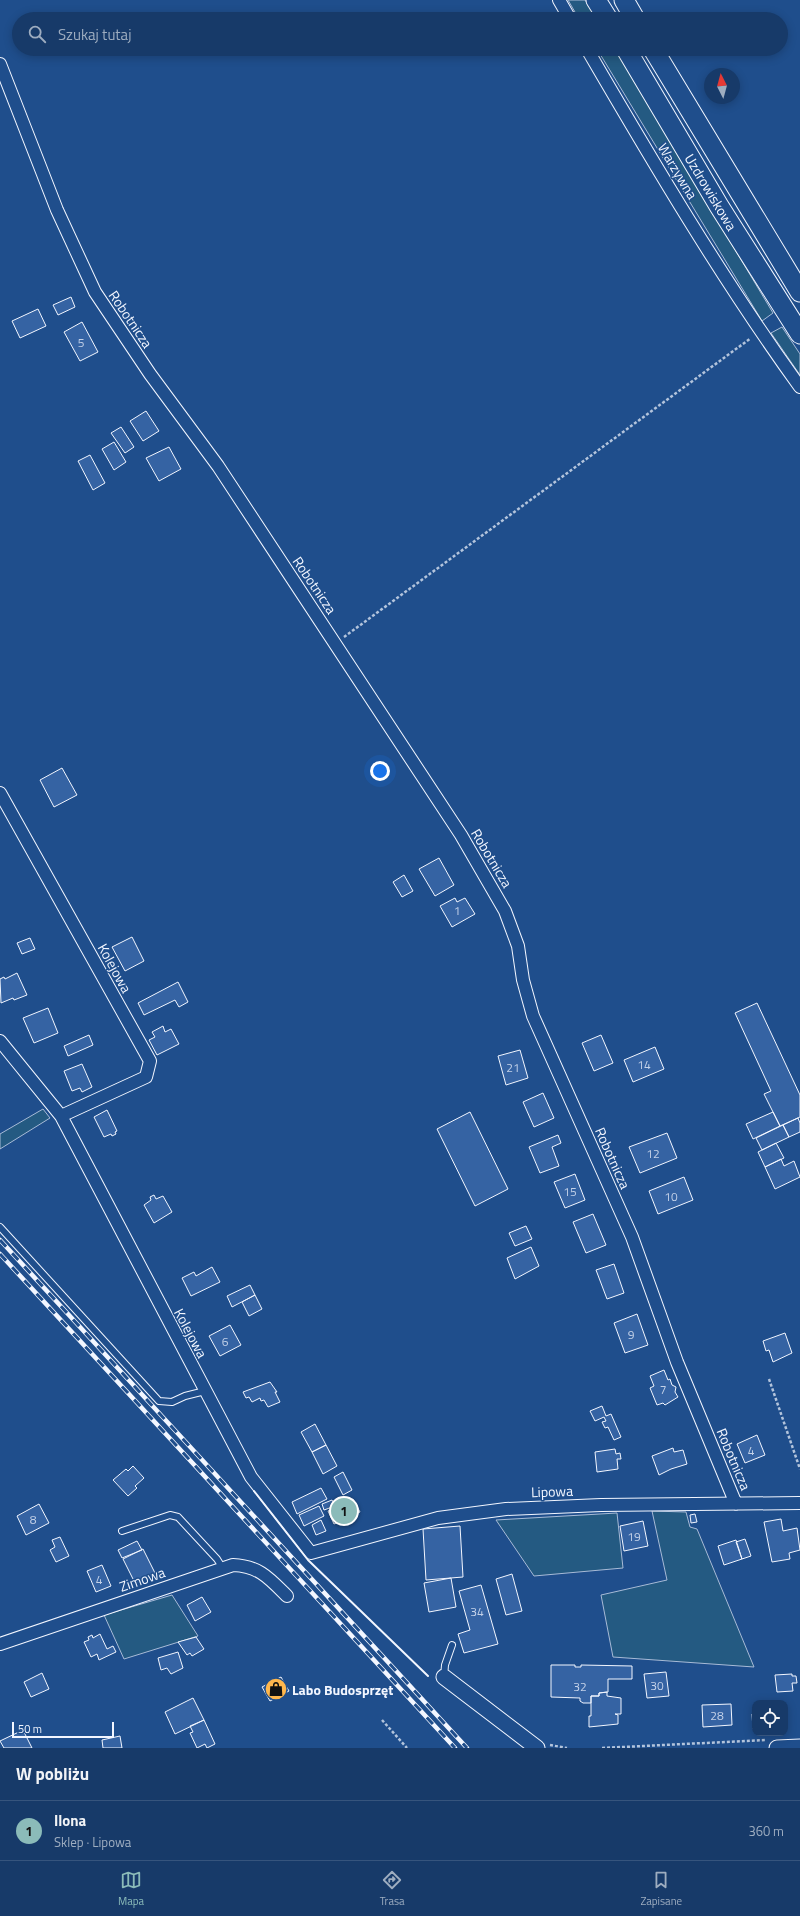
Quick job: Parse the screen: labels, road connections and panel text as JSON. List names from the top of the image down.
{
  "streets": {
    "main road": ["Uzdrowiskowa"],
    "street": [
      "Warzywna",
      "Robotnicza",
      "Kolejowa",
      "Lipowa",
      "Zimowa"
    ]
  },
  "crossings": [
    ["Robotnicza", "Lipowa"],
    ["Kolejowa", "Lipowa"]
  ],
  "places": {
    "shop": ["Labo Budosprzęt"]
  },
  "house_numbers": [
    "5",
    "1",
    "14",
    "21",
    "12",
    "15",
    "10",
    "9",
    "6",
    "7",
    "4",
    "8",
    "19",
    "4",
    "34",
    "30",
    "32",
    "28"
  ],
  "scale_bar": "50 m",
  "north": "top",
  "page": {
    "search": "Szukaj tutaj",
    "pins": "1",
    "scale": "50 m",
    "heading": "W pobliżu",
    "list": [
      {
        "mark": "1",
        "name": "Ilona",
        "note": "Sklep · Lipowa",
        "value": "360 m"
      }
    ],
    "nav": ["Mapa", "Trasa", "Zapisane"]
  }
}
